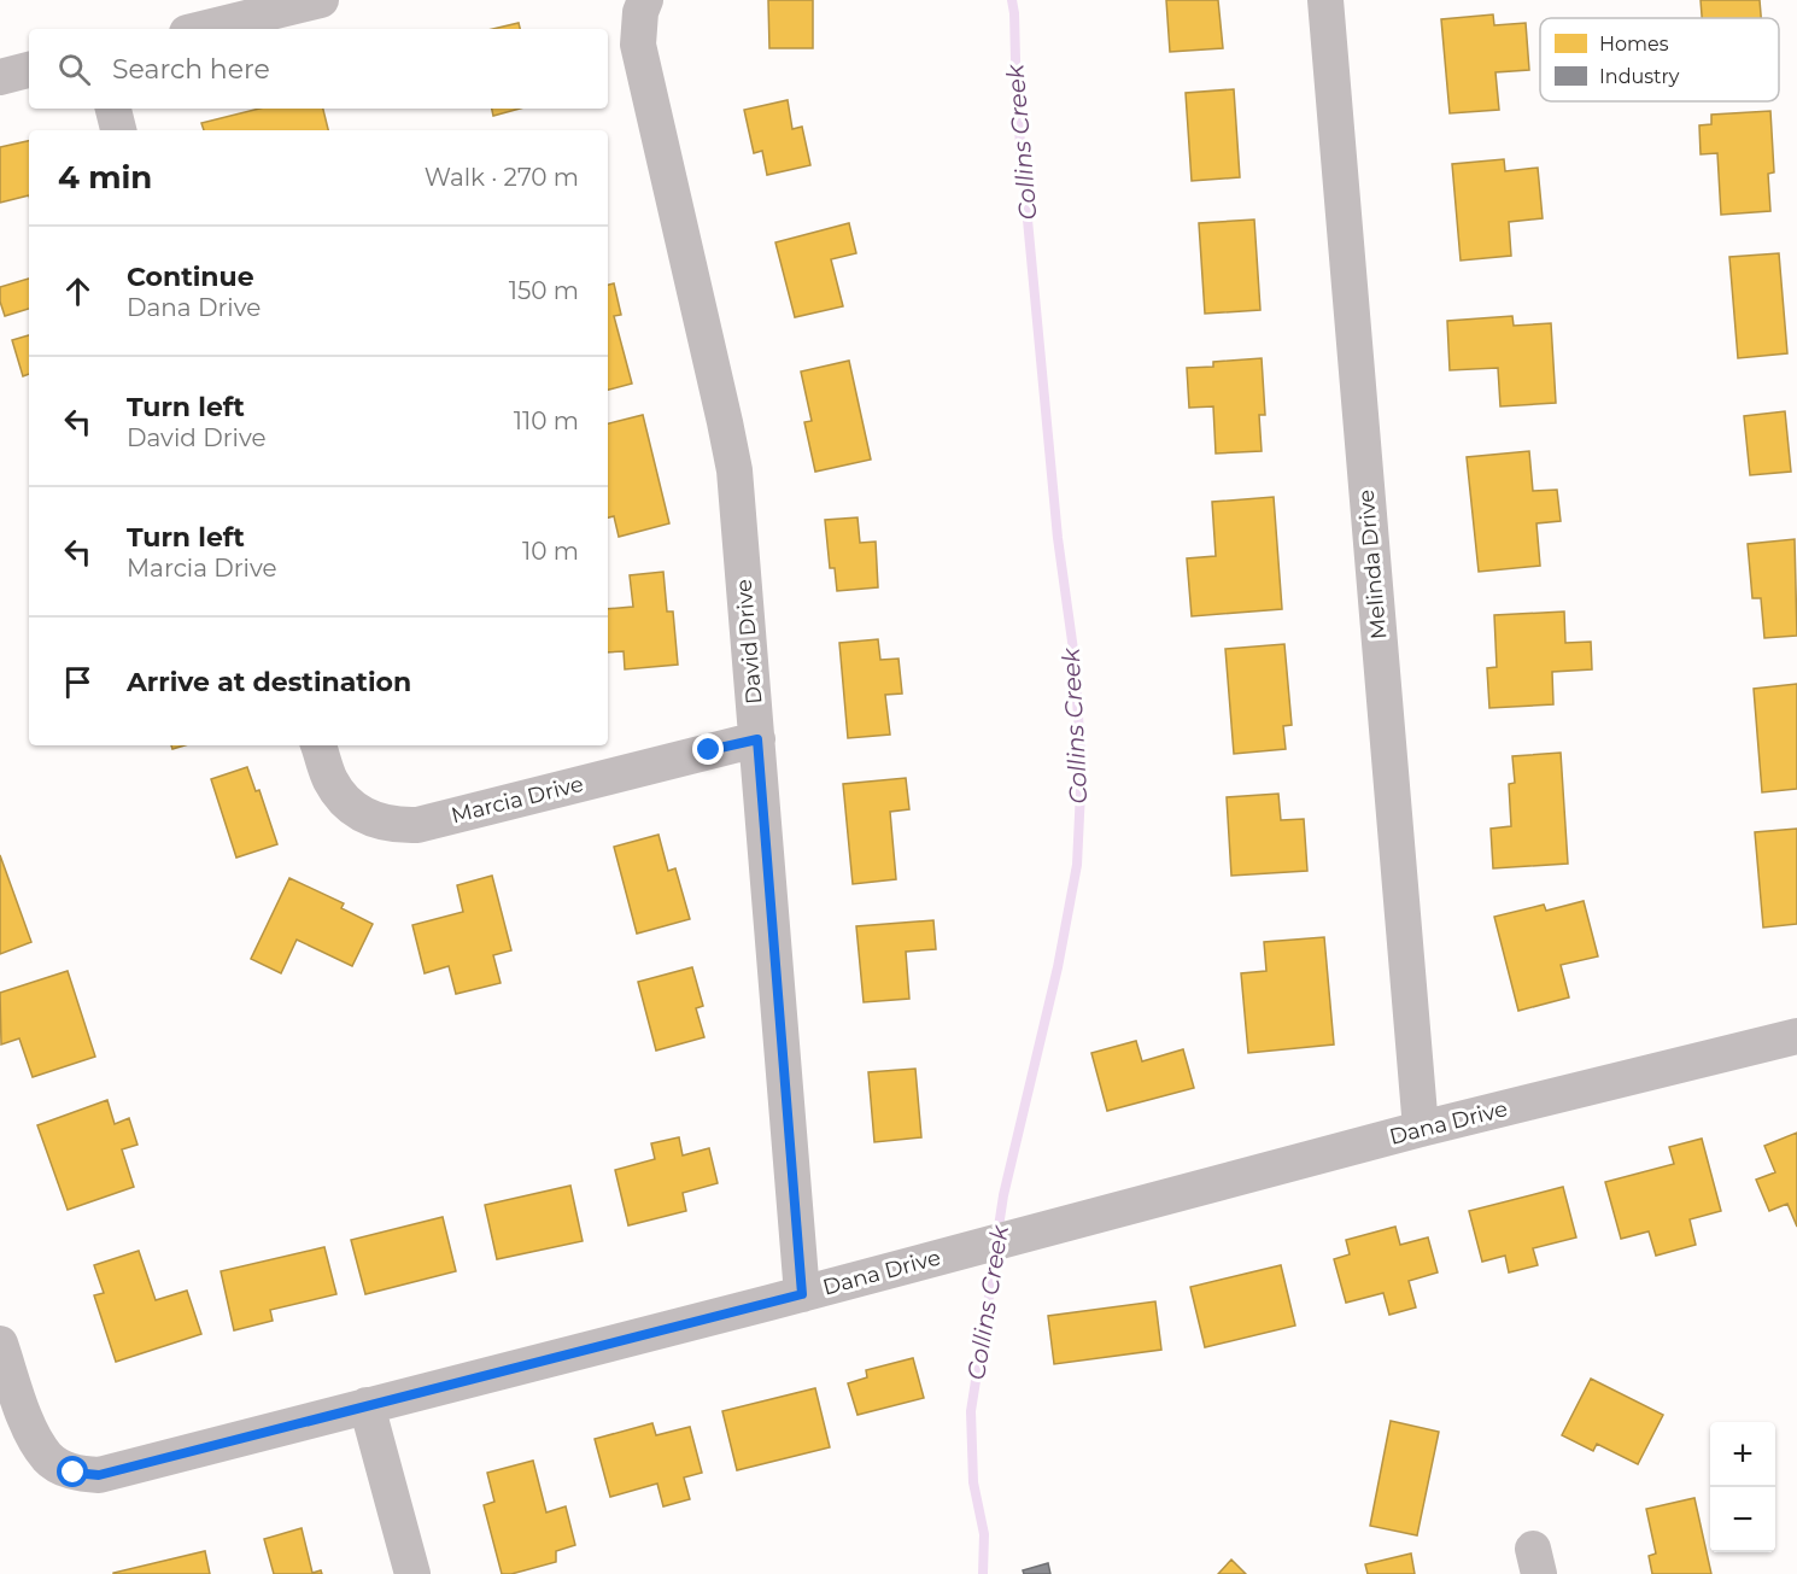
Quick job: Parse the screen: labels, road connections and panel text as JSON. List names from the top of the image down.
{
  "streets": {
    "street": [
      "Melinda Drive",
      "David Drive",
      "Marcia Drive",
      "Dana Drive"
    ]
  },
  "crossings": [
    ["Melinda Drive", "Dana Drive"],
    ["David Drive", "Marcia Drive"],
    ["David Drive", "Dana Drive"]
  ],
  "water": ["Collins Creek"],
  "legend": ["Homes", "Industry"],
  "page": {
    "search": "Search here",
    "heading": ["4 min", "Walk · 270 m"],
    "list": [
      ["Continue", "Dana Drive", "150 m"],
      ["Turn left", "David Drive", "110 m"],
      ["Turn left", "Marcia Drive", "10 m"],
      "Arrive at destination"
    ],
    "map_buttons": ["+", "−"]
  }
}
